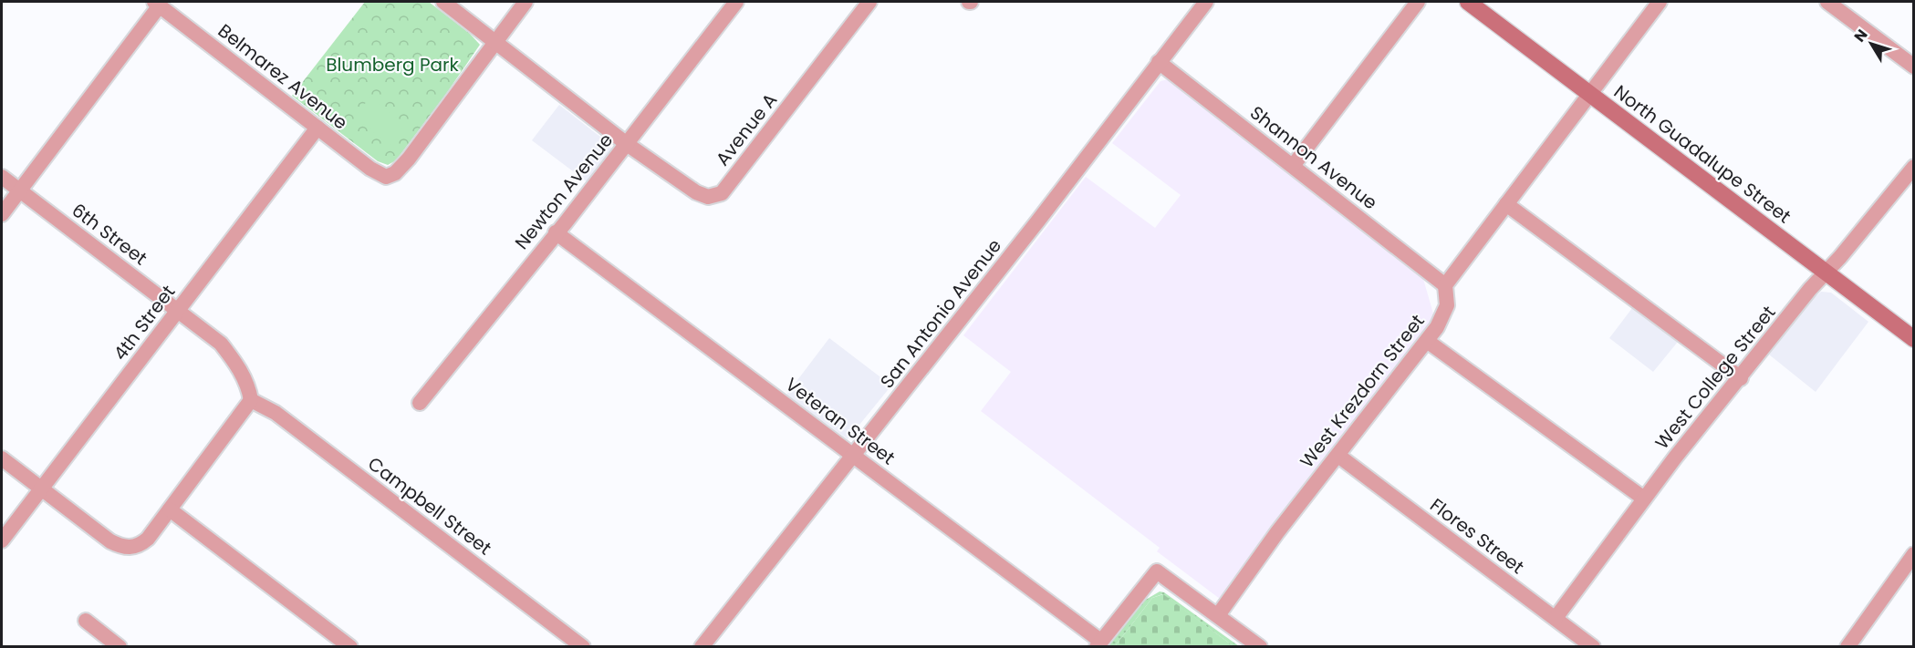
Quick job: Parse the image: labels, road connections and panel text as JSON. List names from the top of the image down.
{
  "streets": {
    "street": [
      "Belmarez Avenue",
      "Avenue A",
      "North Guadalupe Street",
      "Shannon Avenue",
      "Newton Avenue",
      "6th Street",
      "San Antonio Avenue",
      "4th Street",
      "West College Street",
      "West Krezdorn Street",
      "Veteran Street",
      "Campbell Street",
      "Flores Street"
    ]
  },
  "crossings": [
    ["Belmarez Avenue", "Avenue A"],
    ["Belmarez Avenue", "4th Street"],
    ["Avenue A", "Newton Avenue"],
    ["North Guadalupe Street", "West College Street"],
    ["Shannon Avenue", "San Antonio Avenue"],
    ["Shannon Avenue", "West Krezdorn Street"],
    ["Newton Avenue", "Veteran Street"],
    ["6th Street", "4th Street"],
    ["6th Street", "Campbell Street"],
    ["San Antonio Avenue", "Veteran Street"],
    ["West College Street", "Flores Street"],
    ["West Krezdorn Street", "Flores Street"]
  ],
  "parks": ["Blumberg Park"],
  "north": "top left"
}
